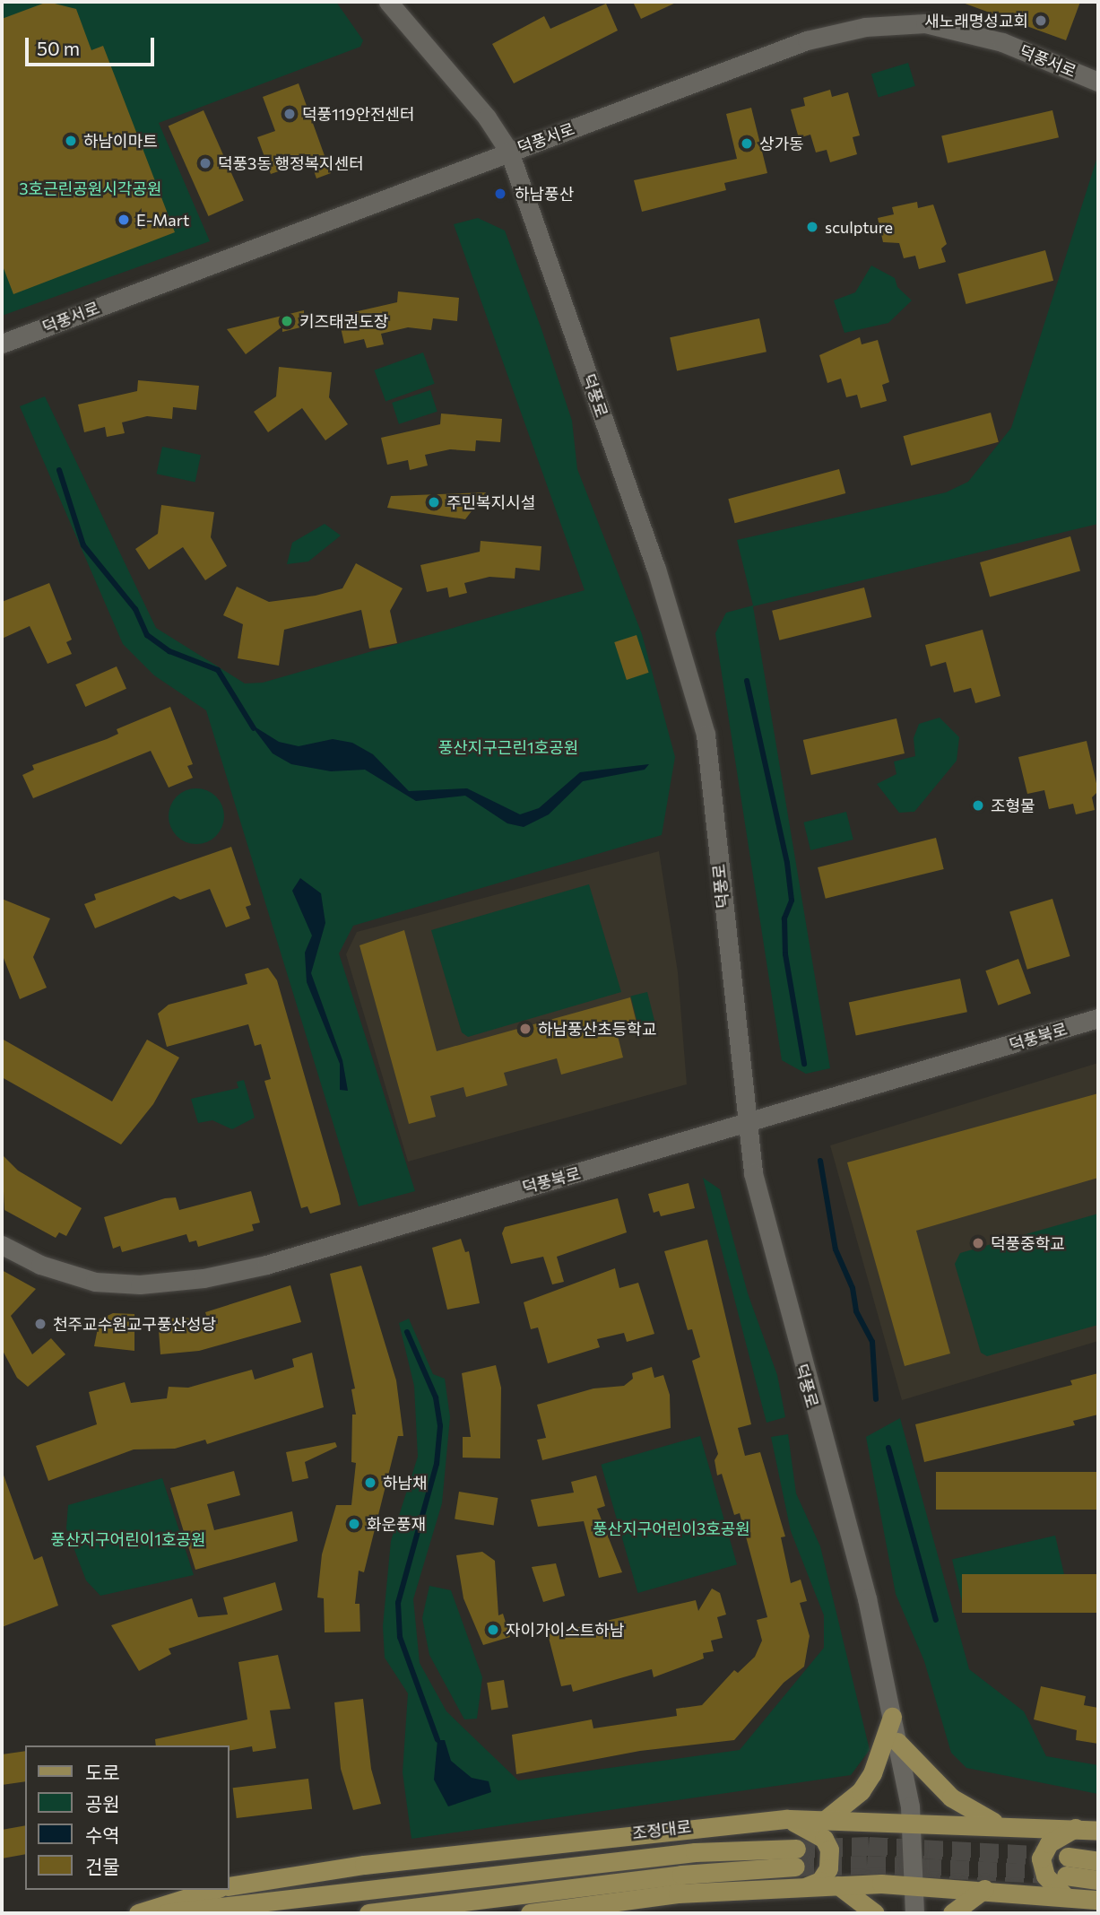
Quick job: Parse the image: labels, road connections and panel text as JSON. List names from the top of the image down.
{
  "streets": {
    "main road": ["조정대로"],
    "street": ["덕풍서로", "덕풍로", "덕풍북로"]
  },
  "crossings": [
    ["덕풍서로", "덕풍로"],
    ["덕풍로", "덕풍북로"],
    ["덕풍로", "조정대로"]
  ],
  "parks": [
    "3호근린공원시각공원",
    "풍산지구근린1호공원",
    "풍산지구어린이3호공원",
    "풍산지구어린이1호공원"
  ],
  "places": [
    "새노래명성교회",
    "덕풍119안전센터",
    "하남이마트",
    "상가동",
    "덕풍3동 행정복지센터",
    "하남풍산",
    "E-Mart",
    "sculpture",
    "키즈태권도장",
    "주민복지시설",
    "조형물",
    "하남풍산초등학교",
    "덕풍중학교",
    "천주교수원교구풍산성당",
    "하남채",
    "화운풍재",
    "자이가이스트하남"
  ],
  "legend": [
    "도로",
    "공원",
    "수역",
    "건물"
  ],
  "scale_bar": "50 m"
}
